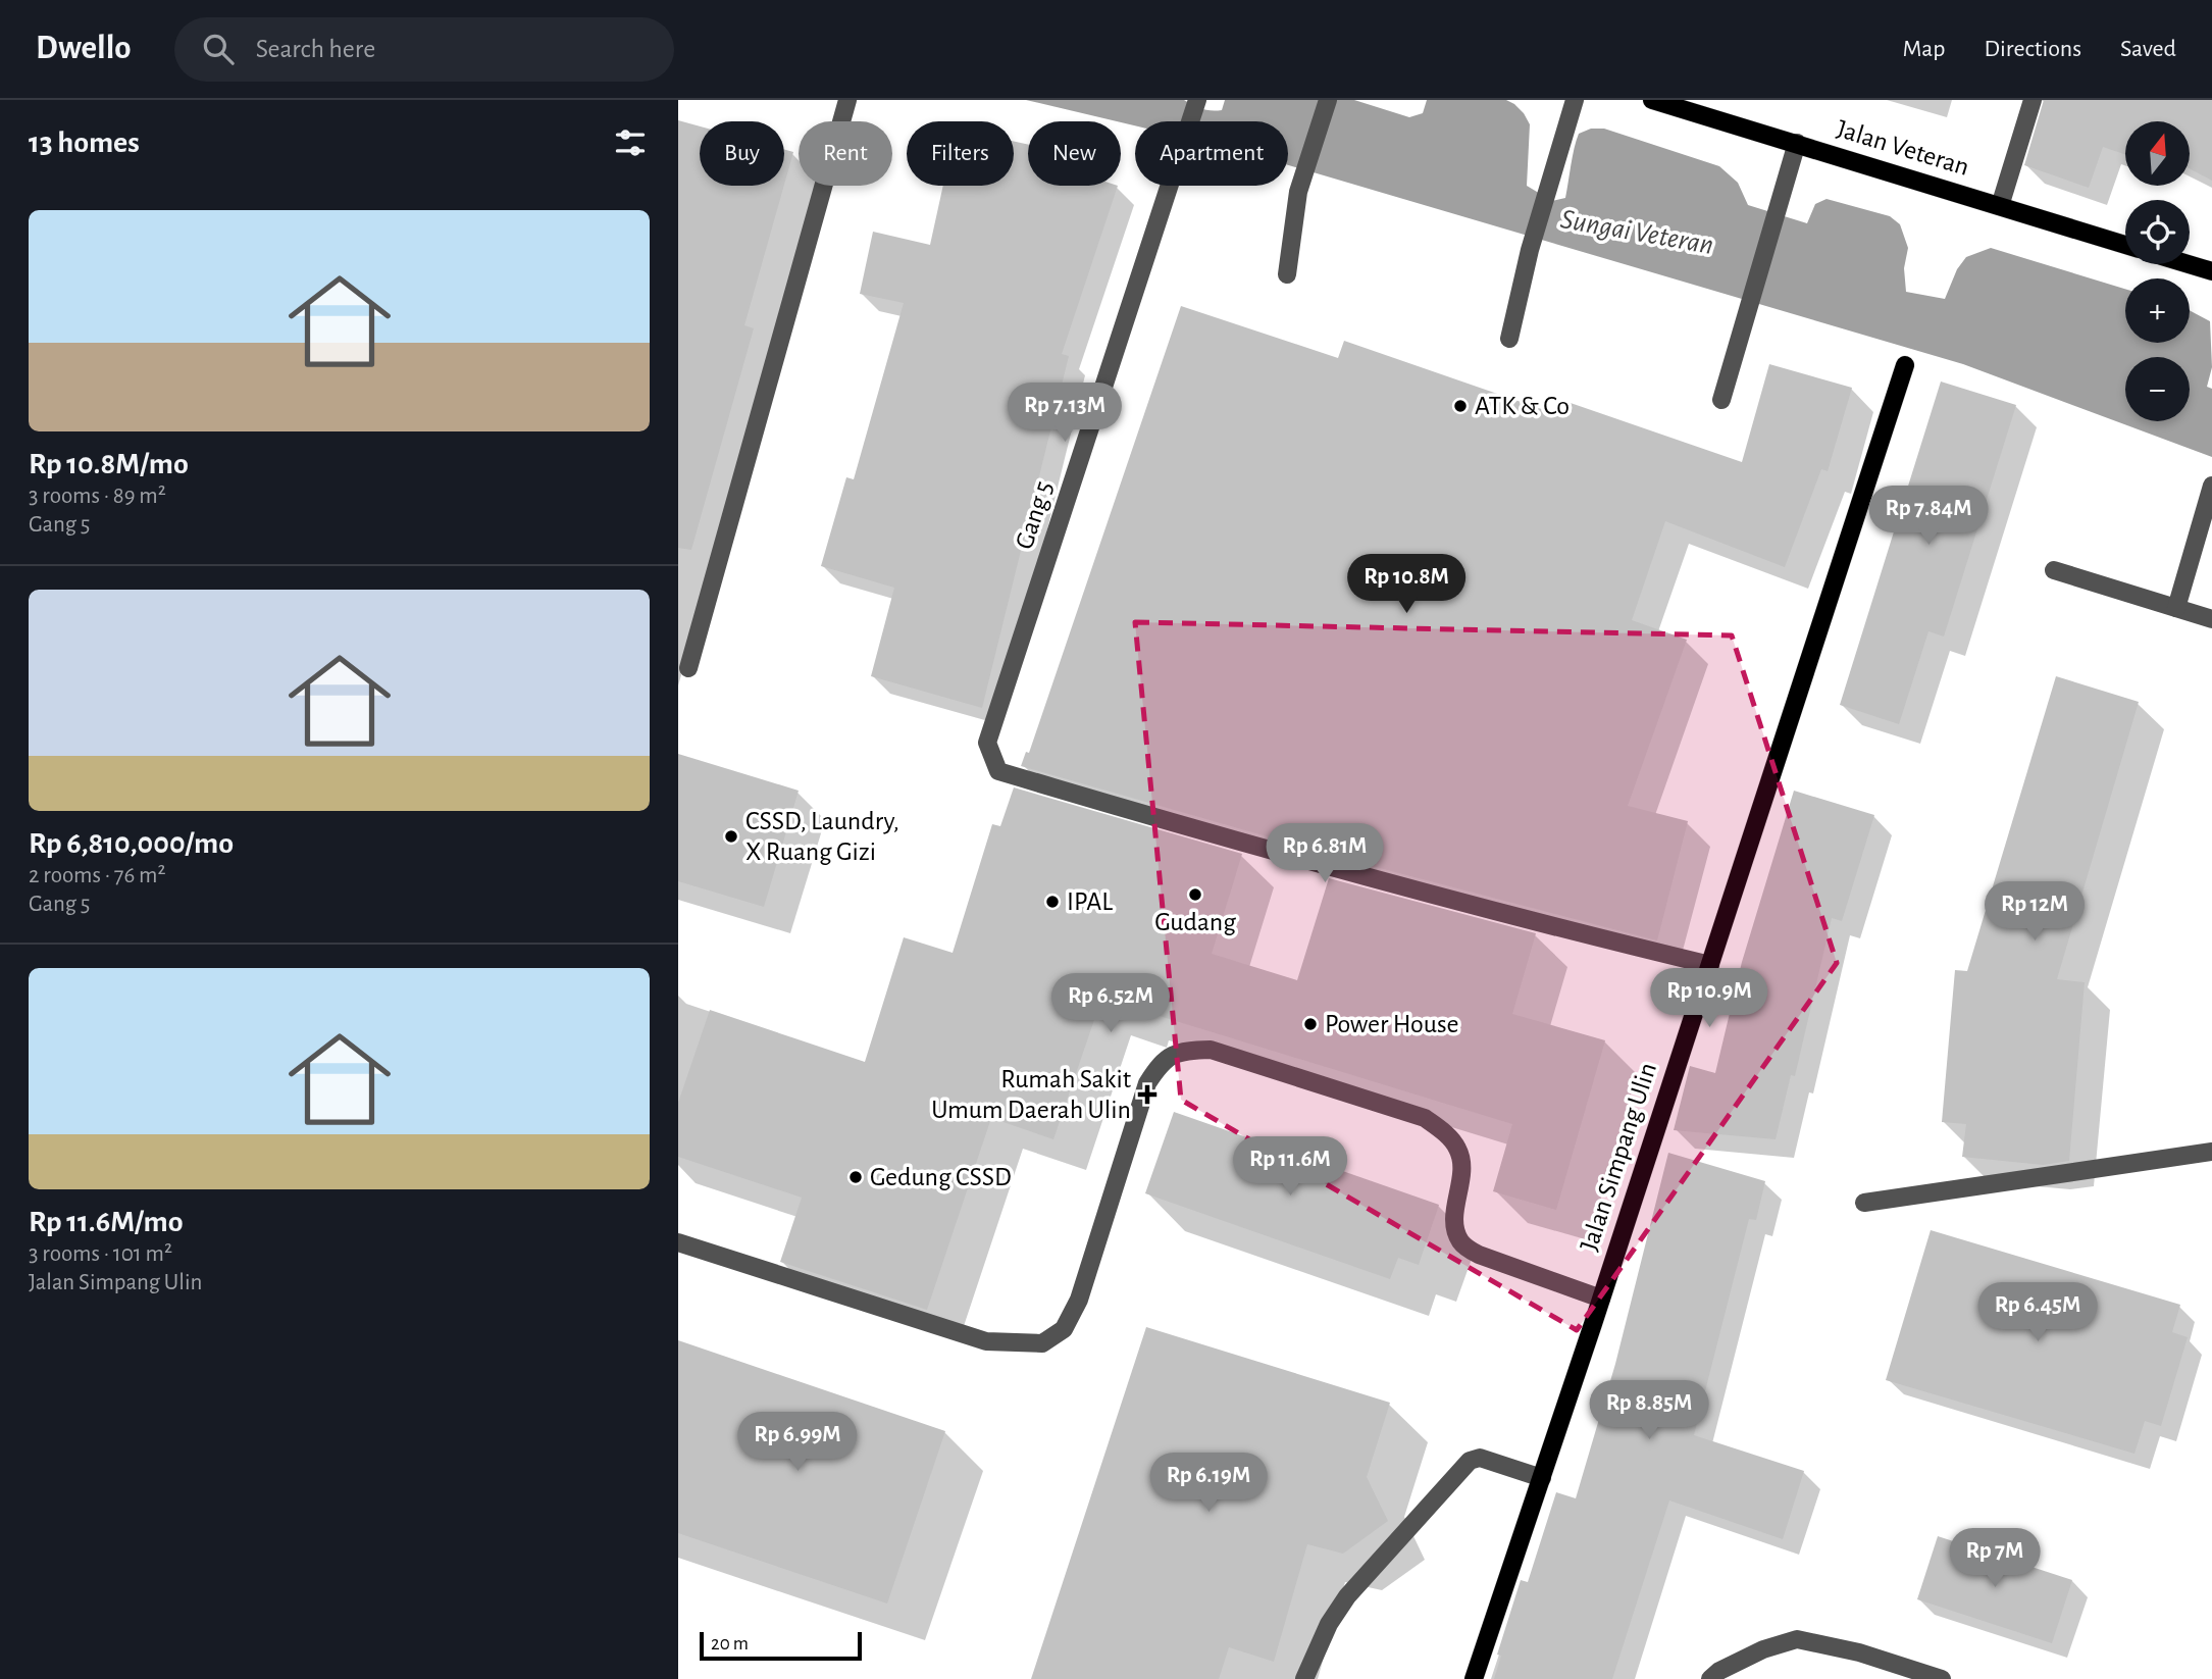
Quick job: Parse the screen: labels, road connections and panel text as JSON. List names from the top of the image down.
{
  "streets": {
    "main road": ["Jalan Veteran", "Jalan Simpang Ulin"],
    "street": ["Gang 5"]
  },
  "crossings": [
    ["Gang 5", "Jalan Simpang Ulin"]
  ],
  "water": ["Sungai Veteran"],
  "places": {
    "other": [
      "ATK & Co",
      "CSSD, Laundry, X Ruang Gizi",
      "Gudang",
      "IPAL",
      "Power House",
      "Gedung CSSD"
    ],
    "health": ["Rumah Sakit Umum Daerah Ulin"]
  },
  "scale_bar": "20 m",
  "north": "top",
  "page": {
    "header": "Dwello",
    "search": "Search here",
    "nav": ["Map", "Directions", "Saved"],
    "heading": "13 homes",
    "map_buttons": ["+", "−"],
    "chip": [
      "Buy",
      "Rent",
      "Filters",
      "New",
      "Apartment"
    ],
    "list": [
      {
        "name": "Rp 10.8M/mo",
        "note": "3 rooms · 89 m² · Gang 5"
      },
      {
        "name": "Rp 6,810,000/mo",
        "note": "2 rooms · 76 m² · Gang 5"
      },
      {
        "name": "Rp 11.6M/mo",
        "note": "3 rooms · 101 m² · Jalan Simpang Ulin"
      }
    ],
    "price": [
      "Rp 7.13M",
      "Rp 7.84M",
      "Rp 10.8M",
      "Rp 6.81M",
      "Rp 12M",
      "Rp 10.9M",
      "Rp 6.52M",
      "Rp 11.6M",
      "Rp 6.45M",
      "Rp 8.85M",
      "Rp 6.99M",
      "Rp 6.19M",
      "Rp 7M"
    ],
    "scale": "20 m"
  }
}
